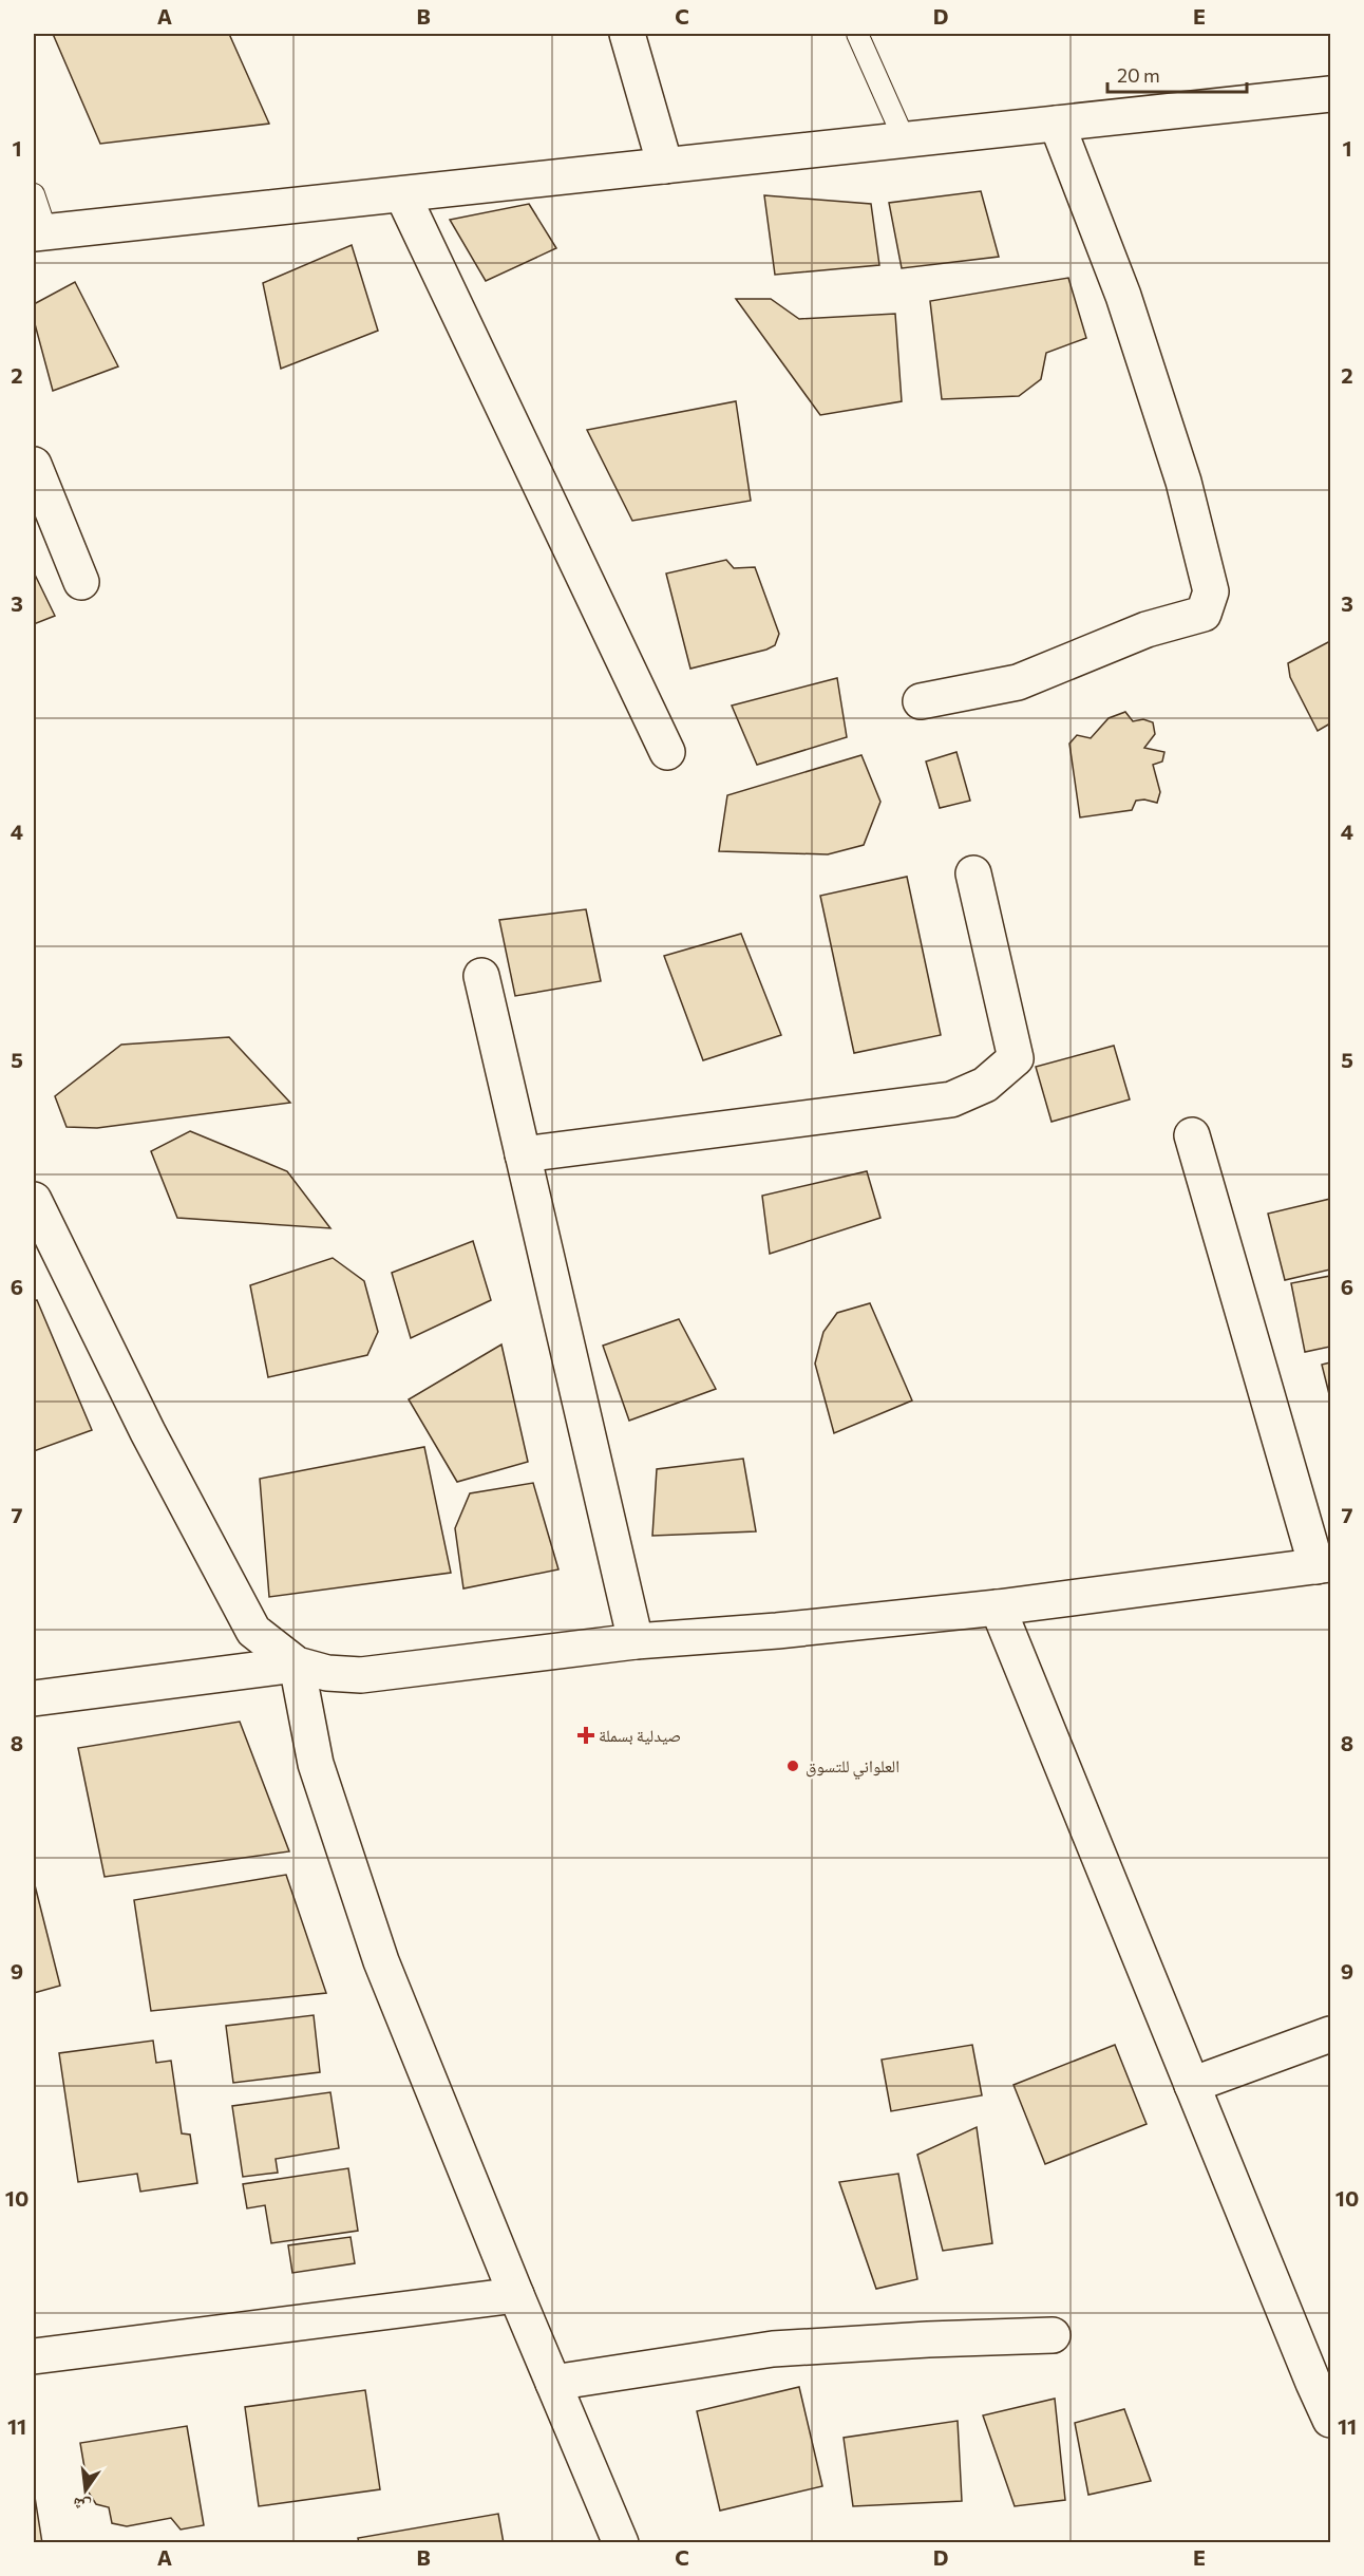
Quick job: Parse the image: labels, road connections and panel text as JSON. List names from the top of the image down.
{
  "places": {
    "health": ["صيدلية بسملة"],
    "other": ["العلواني للتسوق"]
  },
  "scale_bar": "20 m",
  "north": "bottom",
  "grid": {
    "columns": [
      "A",
      "B",
      "C",
      "D",
      "E"
    ],
    "rows": [
      "1",
      "2",
      "3",
      "4",
      "5",
      "6",
      "7",
      "8",
      "9",
      "10",
      "11"
    ]
  }
}
